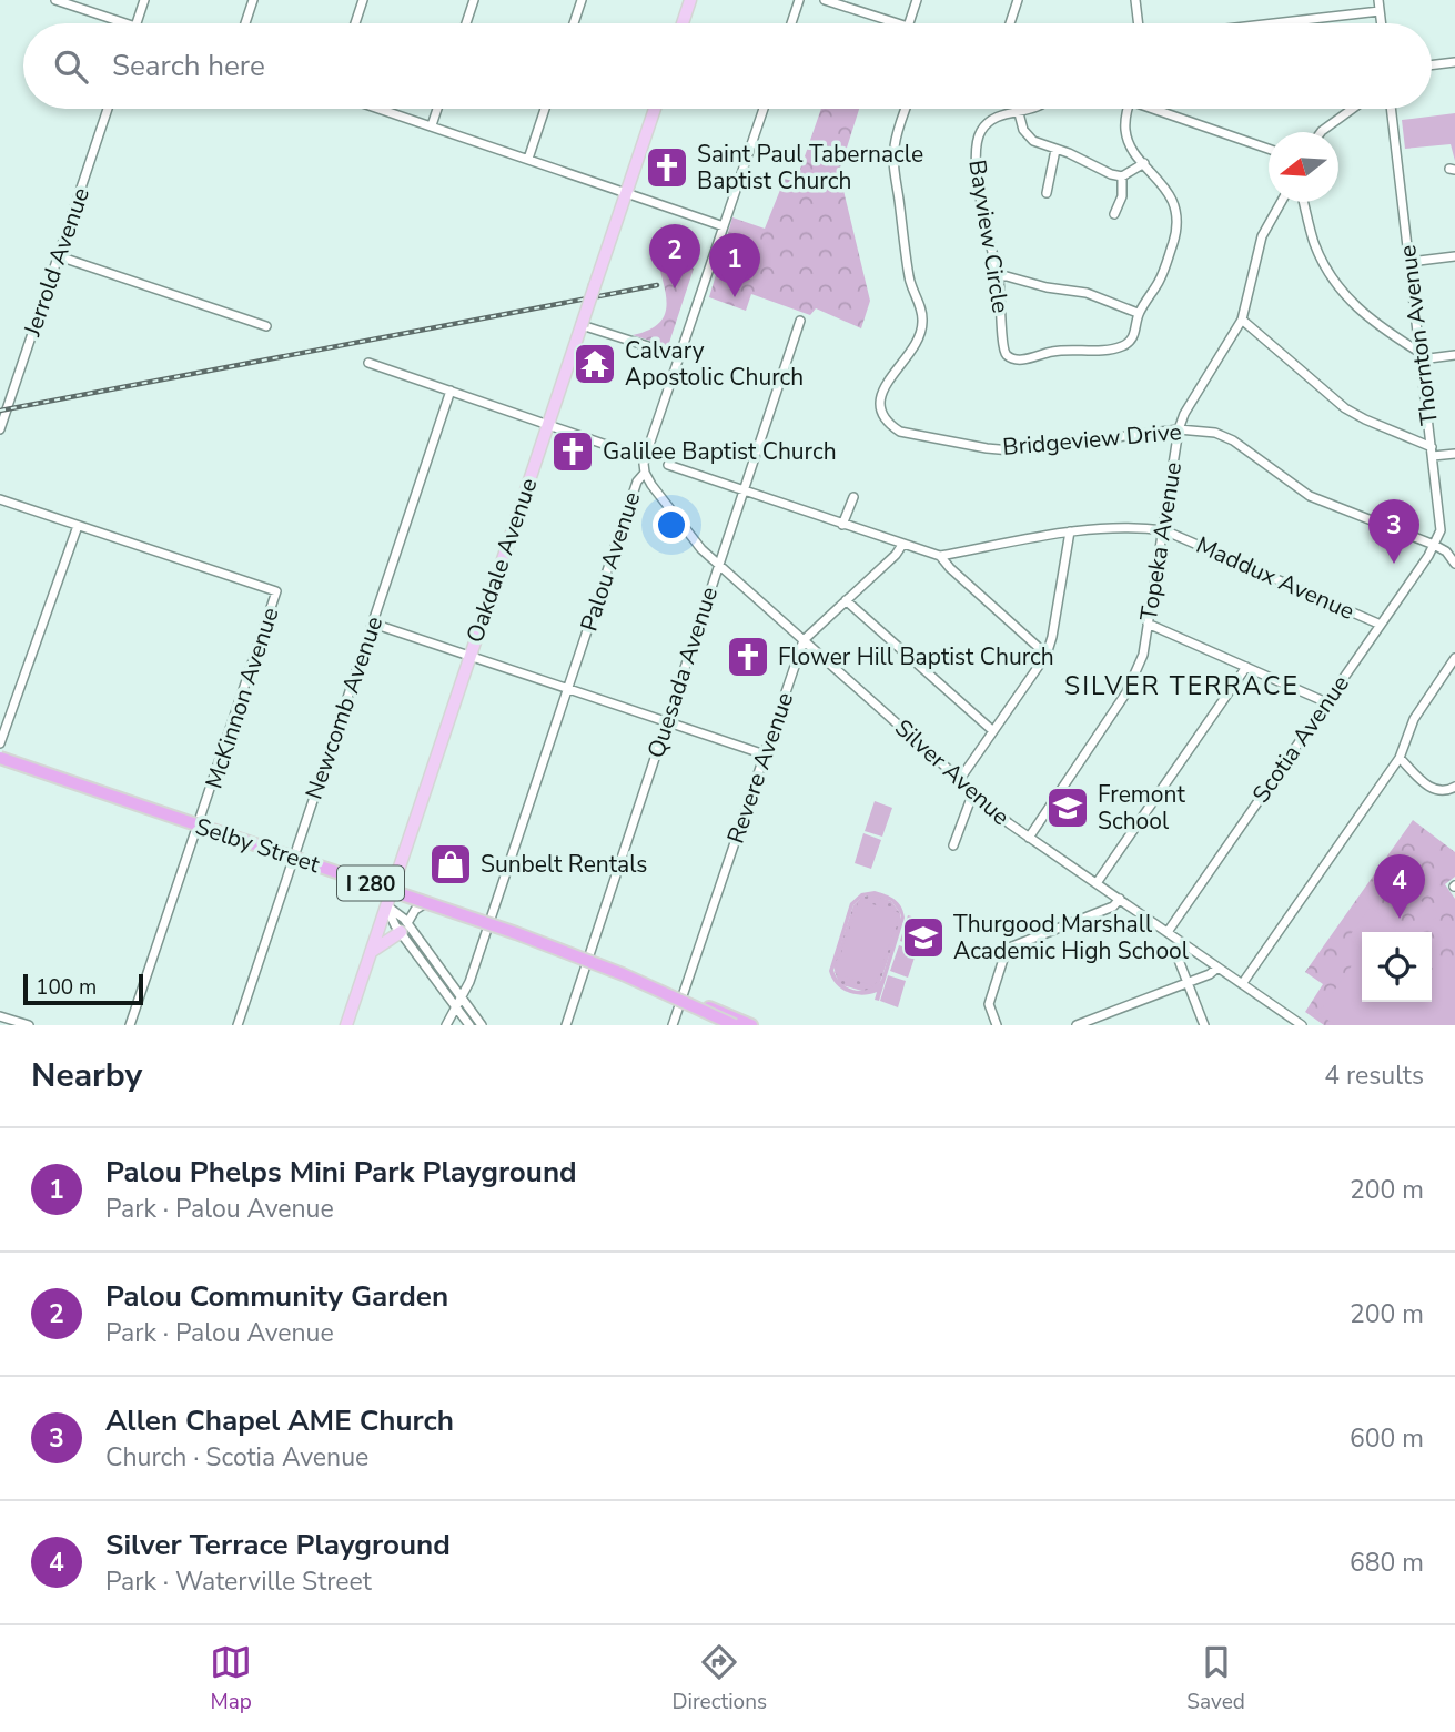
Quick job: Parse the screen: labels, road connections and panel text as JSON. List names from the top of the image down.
{
  "streets": {
    "highway": ["I 280"],
    "main road": ["Oakdale Avenue"],
    "street": [
      "Bayview Circle",
      "Jerrold Avenue",
      "Thornton Avenue",
      "Bridgeview Drive",
      "Topeka Avenue",
      "Palou Avenue",
      "Maddux Avenue",
      "Quesada Avenue",
      "McKinnon Avenue",
      "Newcomb Avenue",
      "Scotia Avenue",
      "Revere Avenue",
      "Silver Avenue",
      "Selby Street"
    ]
  },
  "crossings": [
    ["Thornton Avenue", "Bridgeview Drive"],
    ["Thornton Avenue", "Scotia Avenue"],
    ["Bridgeview Drive", "Topeka Avenue"],
    ["Bridgeview Drive", "Scotia Avenue"],
    ["Topeka Avenue", "Maddux Avenue"],
    ["Topeka Avenue", "Silver Avenue"],
    ["Oakdale Avenue", "Selby Street"],
    ["Palou Avenue", "Silver Avenue"],
    ["Palou Avenue", "Selby Street"],
    ["Maddux Avenue", "Scotia Avenue"],
    ["Quesada Avenue", "Silver Avenue"],
    ["Quesada Avenue", "Selby Street"],
    ["McKinnon Avenue", "Selby Street"],
    ["Newcomb Avenue", "Selby Street"],
    ["Scotia Avenue", "Silver Avenue"],
    ["Revere Avenue", "Silver Avenue"],
    ["Revere Avenue", "Selby Street"],
    ["Selby Street", "I 280"]
  ],
  "districts": ["SILVER TERRACE"],
  "places": {
    "church": ["Saint Paul Tabernacle Baptist Church", "Galilee Baptist Church", "Flower Hill Baptist Church"],
    "temple": ["Calvary Apostolic Church"],
    "school or university": ["Fremont School", "Thurgood Marshall Academic High School"],
    "shop": ["Sunbelt Rentals"]
  },
  "scale_bar": "100 m",
  "north": "left",
  "page": {
    "search": "Search here",
    "pins": [
      "2",
      "1",
      "3",
      "4"
    ],
    "scale": "100 m",
    "heading": ["Nearby", "4 results"],
    "list": [
      {
        "mark": "1",
        "name": "Palou Phelps Mini Park Playground",
        "note": "Park · Palou Avenue",
        "value": "200 m"
      },
      {
        "mark": "2",
        "name": "Palou Community Garden",
        "note": "Park · Palou Avenue",
        "value": "200 m"
      },
      {
        "mark": "3",
        "name": "Allen Chapel AME Church",
        "note": "Church · Scotia Avenue",
        "value": "600 m"
      },
      {
        "mark": "4",
        "name": "Silver Terrace Playground",
        "note": "Park · Waterville Street",
        "value": "680 m"
      }
    ],
    "nav": ["Map", "Directions", "Saved"]
  }
}
